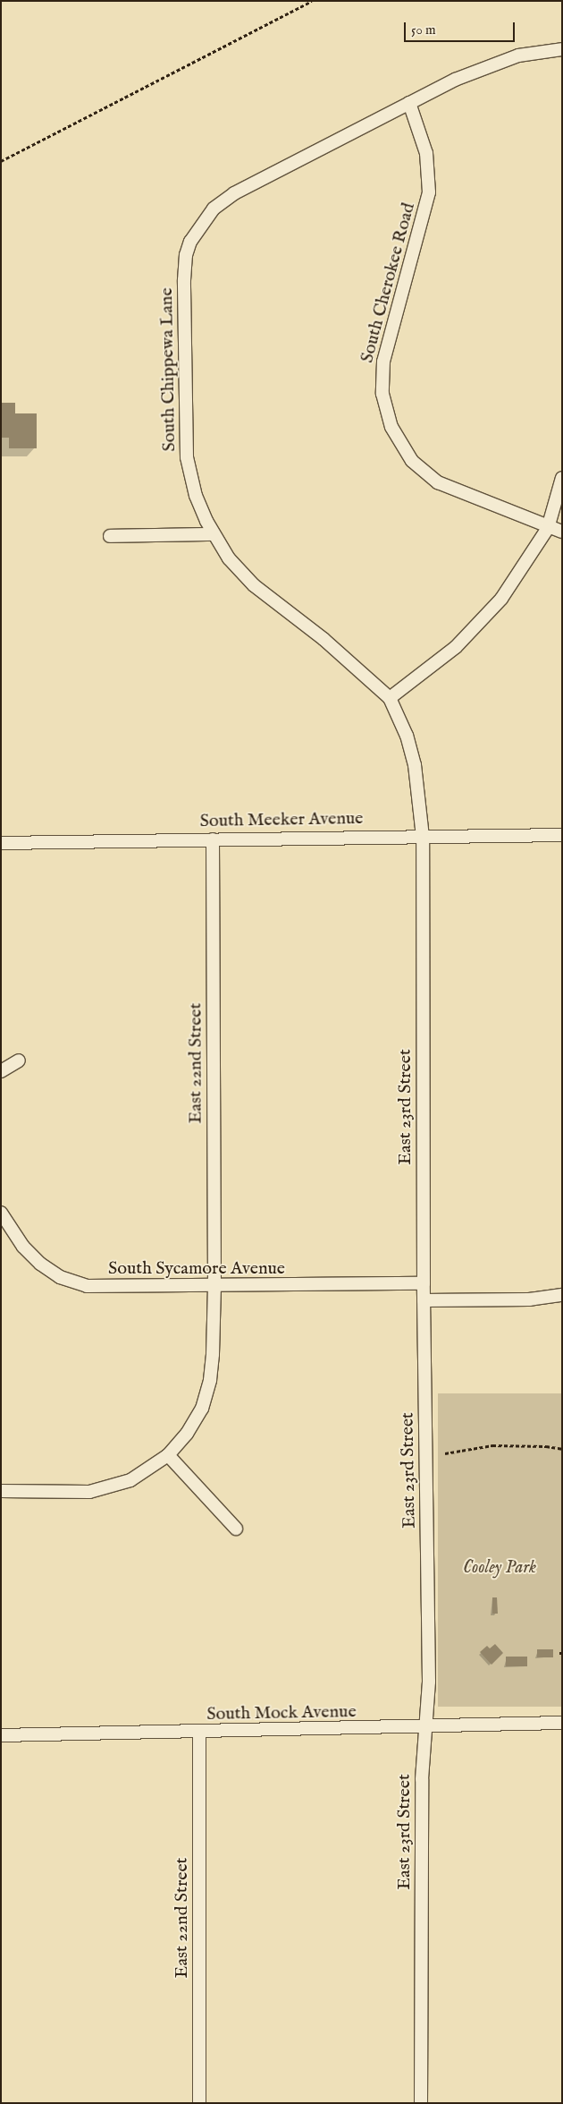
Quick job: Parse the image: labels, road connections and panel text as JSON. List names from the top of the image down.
{
  "streets": {
    "street": [
      "South Cherokee Road",
      "South Chippewa Lane",
      "South Meeker Avenue",
      "East 22nd Street",
      "East 23rd Street",
      "South Sycamore Avenue",
      "South Mock Avenue"
    ]
  },
  "crossings": [
    ["South Cherokee Road", "South Chippewa Lane"],
    ["South Chippewa Lane", "South Meeker Avenue"],
    ["South Chippewa Lane", "East 23rd Street"],
    ["South Meeker Avenue", "East 22nd Street"],
    ["South Meeker Avenue", "East 23rd Street"],
    ["East 22nd Street", "South Sycamore Avenue"],
    ["East 22nd Street", "South Mock Avenue"],
    ["East 23rd Street", "South Sycamore Avenue"],
    ["East 23rd Street", "South Mock Avenue"]
  ],
  "parks": ["Cooley Park"],
  "scale_bar": "50 m"
}
